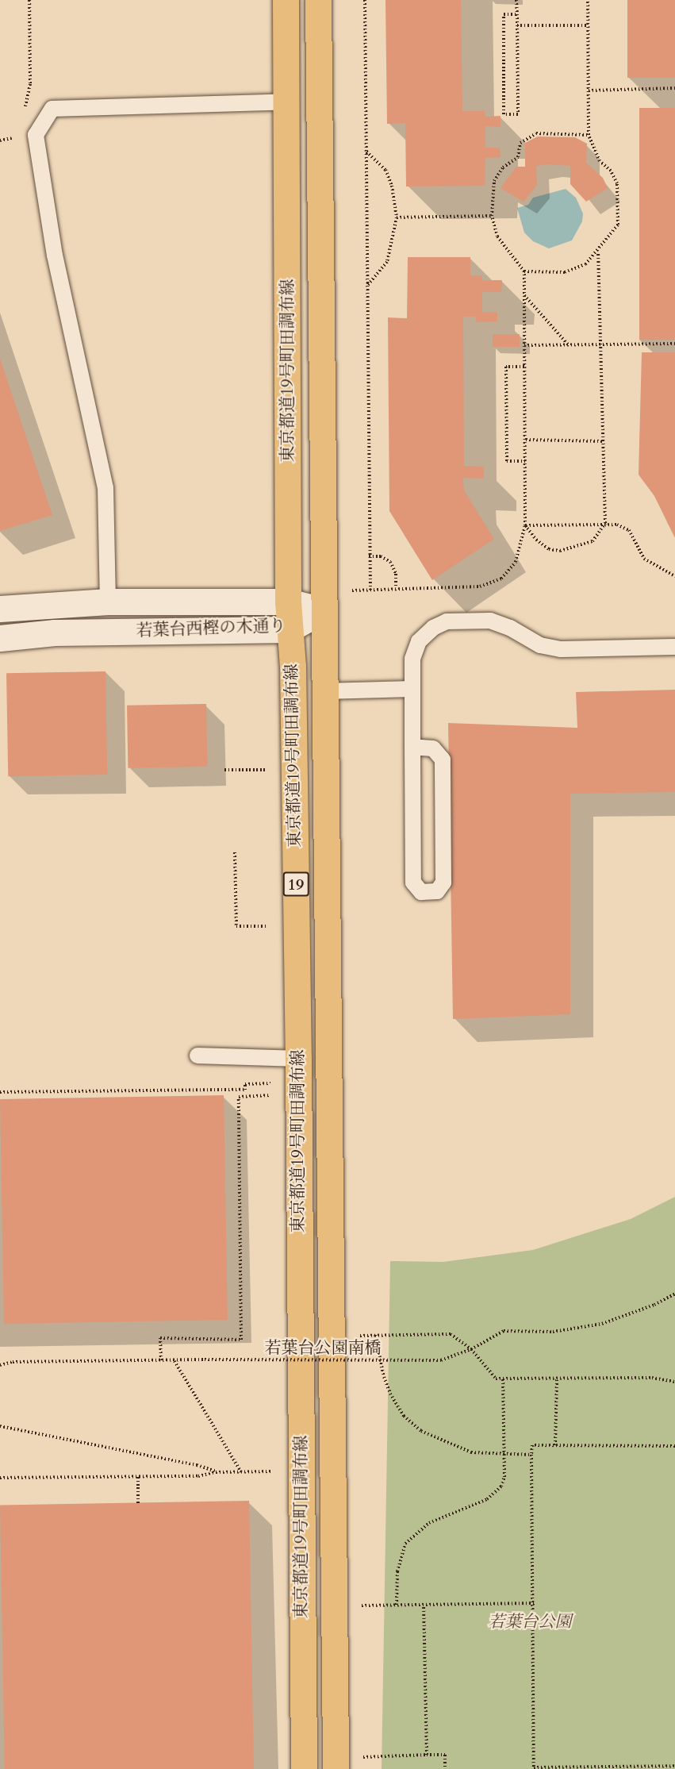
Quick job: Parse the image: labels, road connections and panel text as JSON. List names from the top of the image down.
{
  "streets": {
    "main road": ["東京都道19号町田調布線", "19"],
    "street": ["若葉台西樫の木通り"],
    "path": ["若葉台公園南橋"]
  },
  "crossings": [
    ["東京都道19号町田調布線", "若葉台西樫の木通り"]
  ],
  "parks": ["若葉台公園"]
}
